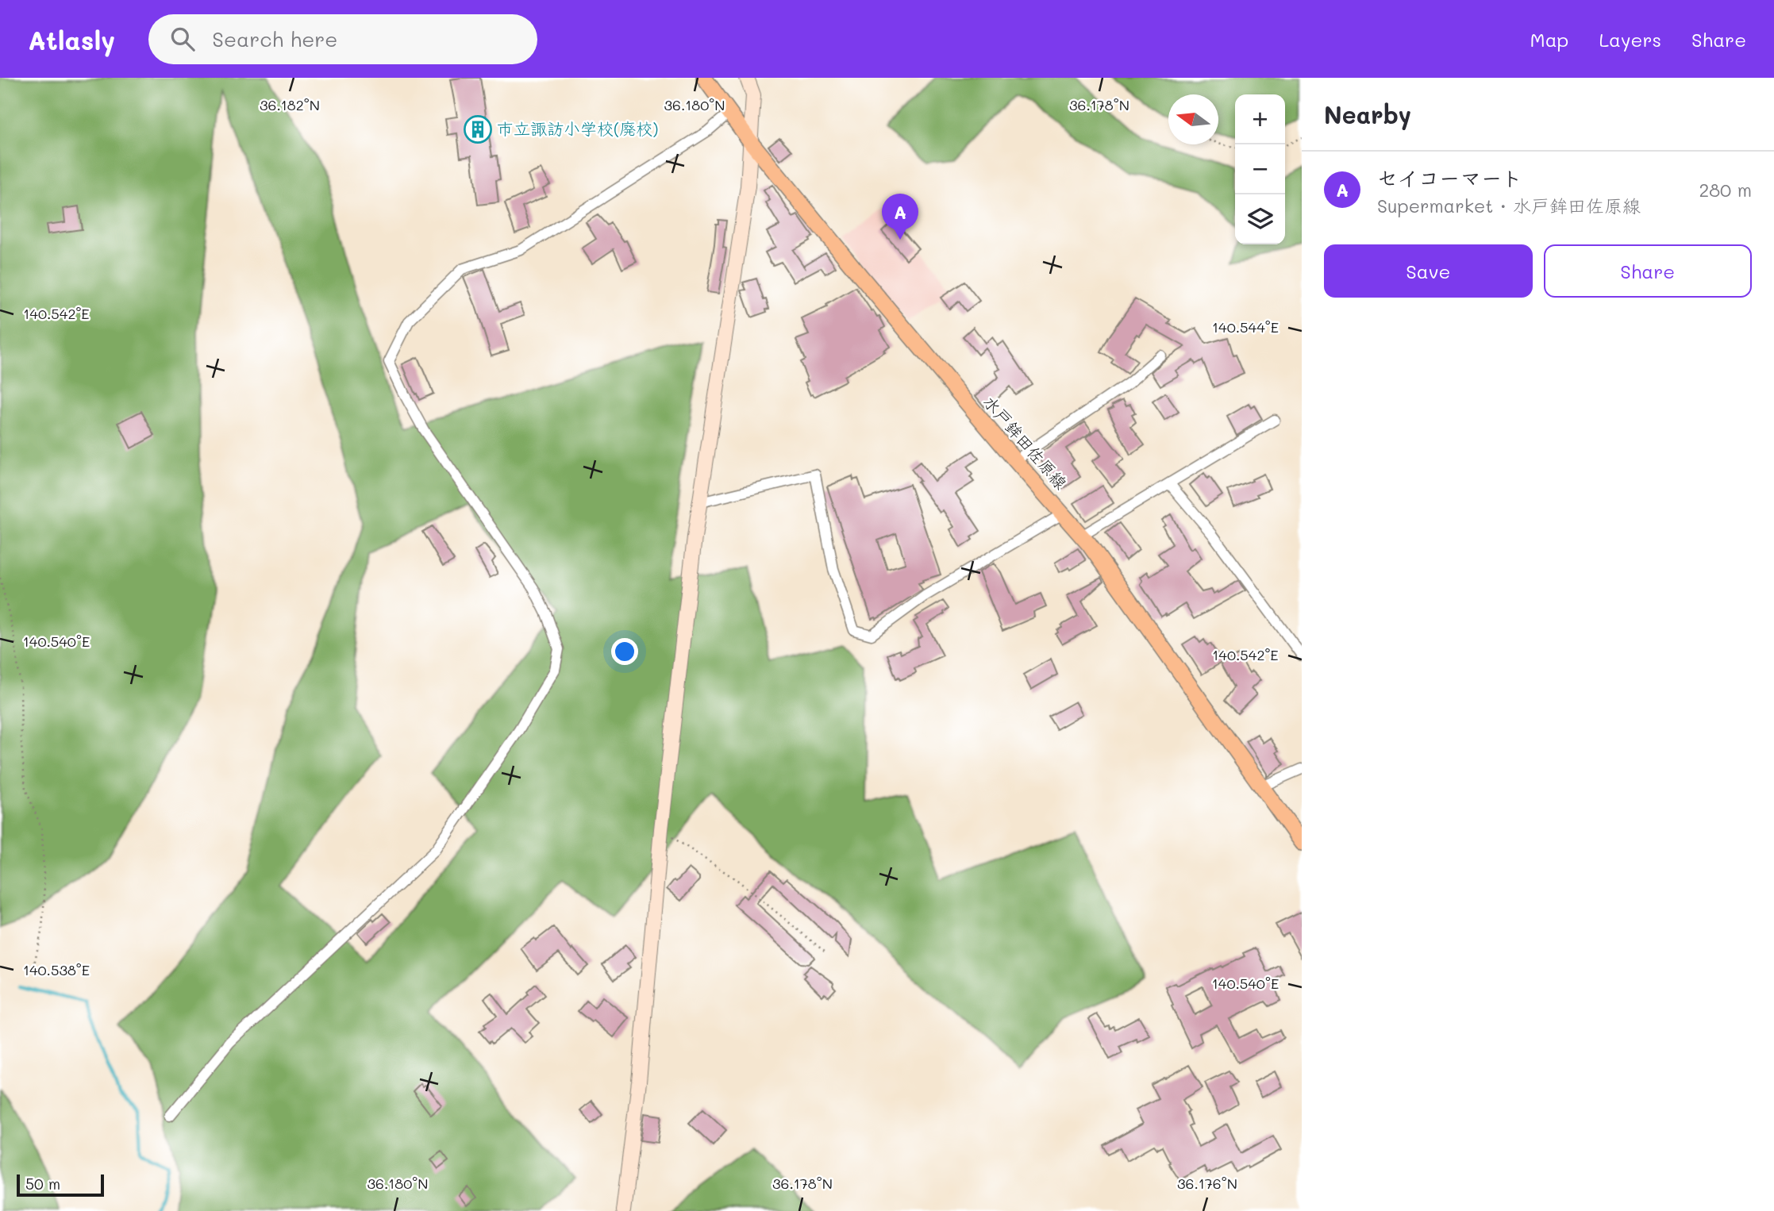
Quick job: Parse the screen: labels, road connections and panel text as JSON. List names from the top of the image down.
{
  "streets": {
    "main road": ["水戸鉾田佐原線"]
  },
  "places": {
    "building": ["市立諏訪小学校(廃校)"]
  },
  "scale_bar": "50 m",
  "north": "left",
  "page": {
    "header": "Atlasly",
    "search": "Search here",
    "nav": ["Map", "Layers", "Share"],
    "heading": "Nearby",
    "map_buttons": ["+", "−"],
    "list": [
      {
        "mark": "A",
        "name": "セイコーマート",
        "note": "Supermarket · 水戸鉾田佐原線",
        "value": "280 m"
      }
    ],
    "pins": "A",
    "buttons": ["Save", "Share"],
    "scale": "50 m"
  },
  "coordinates": [
    "36.182°N",
    "36.180°N",
    "36.178°N",
    "140.542°E",
    "140.544°E",
    "140.540°E",
    "140.538°E",
    "36.176°N"
  ]
}
